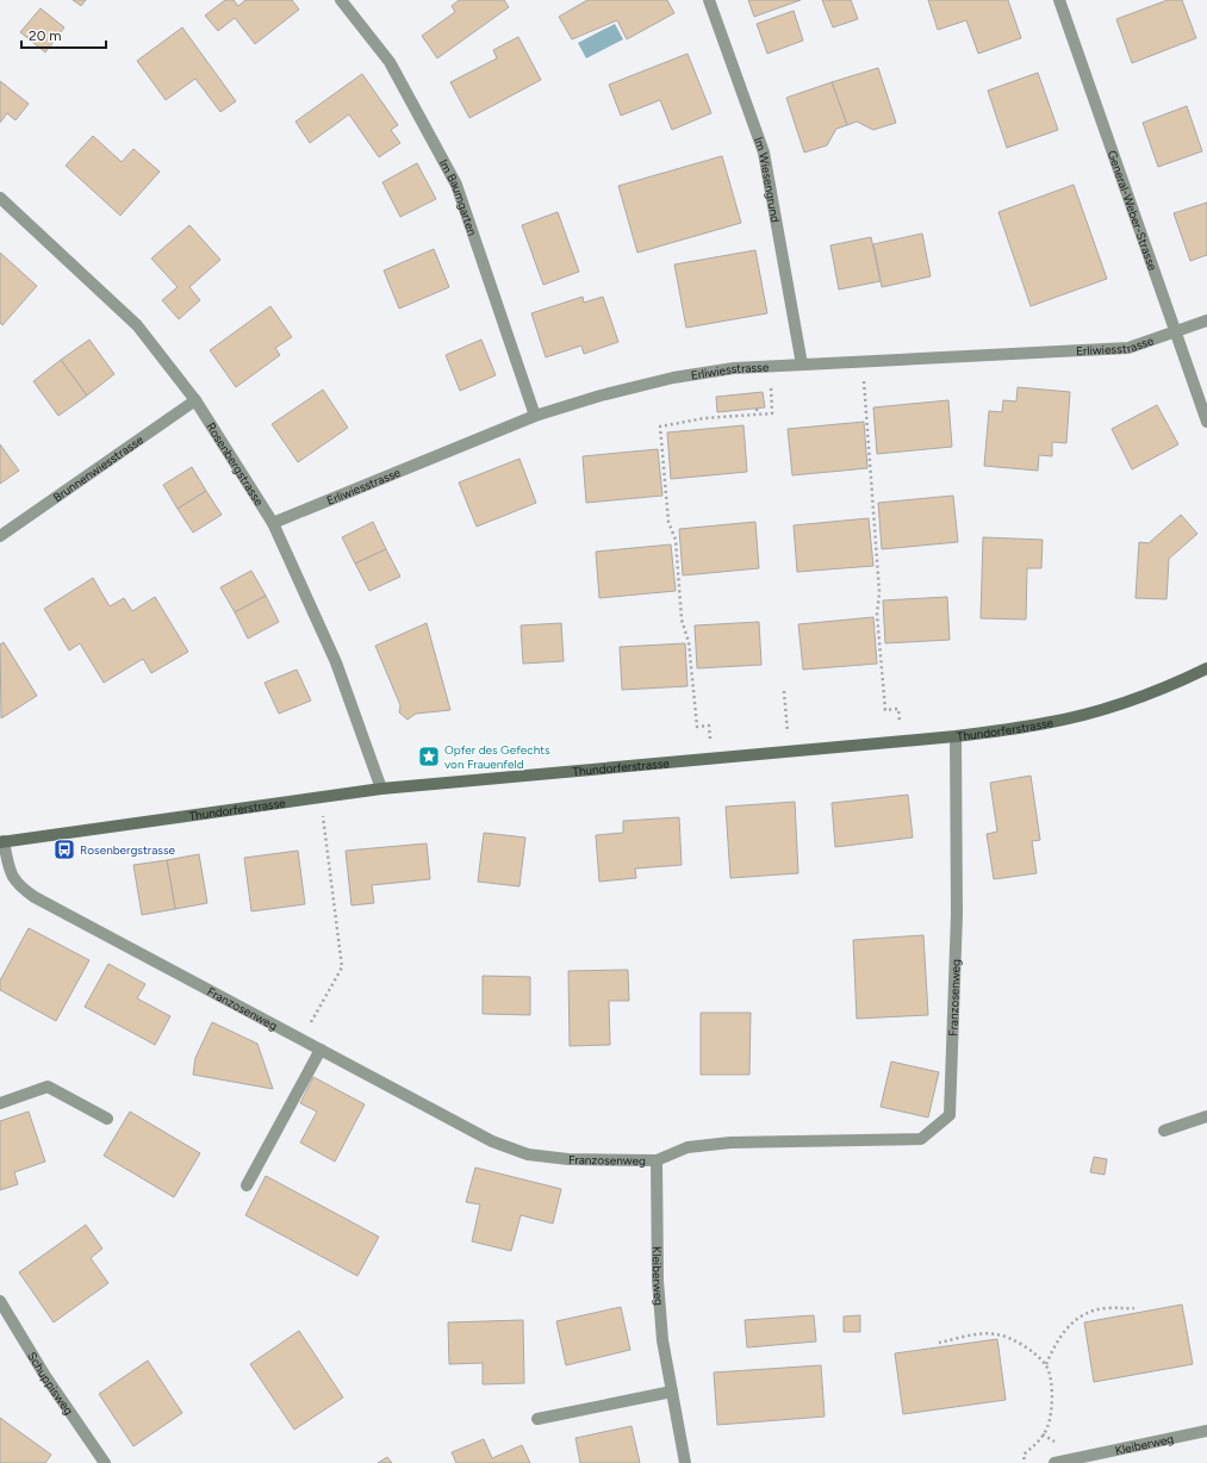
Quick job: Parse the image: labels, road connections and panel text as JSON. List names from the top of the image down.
{
  "streets": {
    "street": [
      "Im Wiesengrund",
      "Im Baumgarten",
      "General-Weber-Strasse",
      "Erliwiesstrasse",
      "Rosenbergstrasse",
      "Brunnenwiesstrasse",
      "Thundorferstrasse",
      "Franzosenweg",
      "Kleiberweg",
      "Schuppisweg"
    ]
  },
  "crossings": [
    ["Im Wiesengrund", "Erliwiesstrasse"],
    ["Im Baumgarten", "Erliwiesstrasse"],
    ["General-Weber-Strasse", "Erliwiesstrasse"],
    ["Erliwiesstrasse", "Rosenbergstrasse"],
    ["Rosenbergstrasse", "Brunnenwiesstrasse"],
    ["Rosenbergstrasse", "Thundorferstrasse"],
    ["Thundorferstrasse", "Franzosenweg"],
    ["Franzosenweg", "Kleiberweg"]
  ],
  "places": {
    "place": ["Opfer des Gefechts von Frauenfeld"],
    "bus stop": ["Rosenbergstrasse"]
  },
  "scale_bar": "20 m"
}
